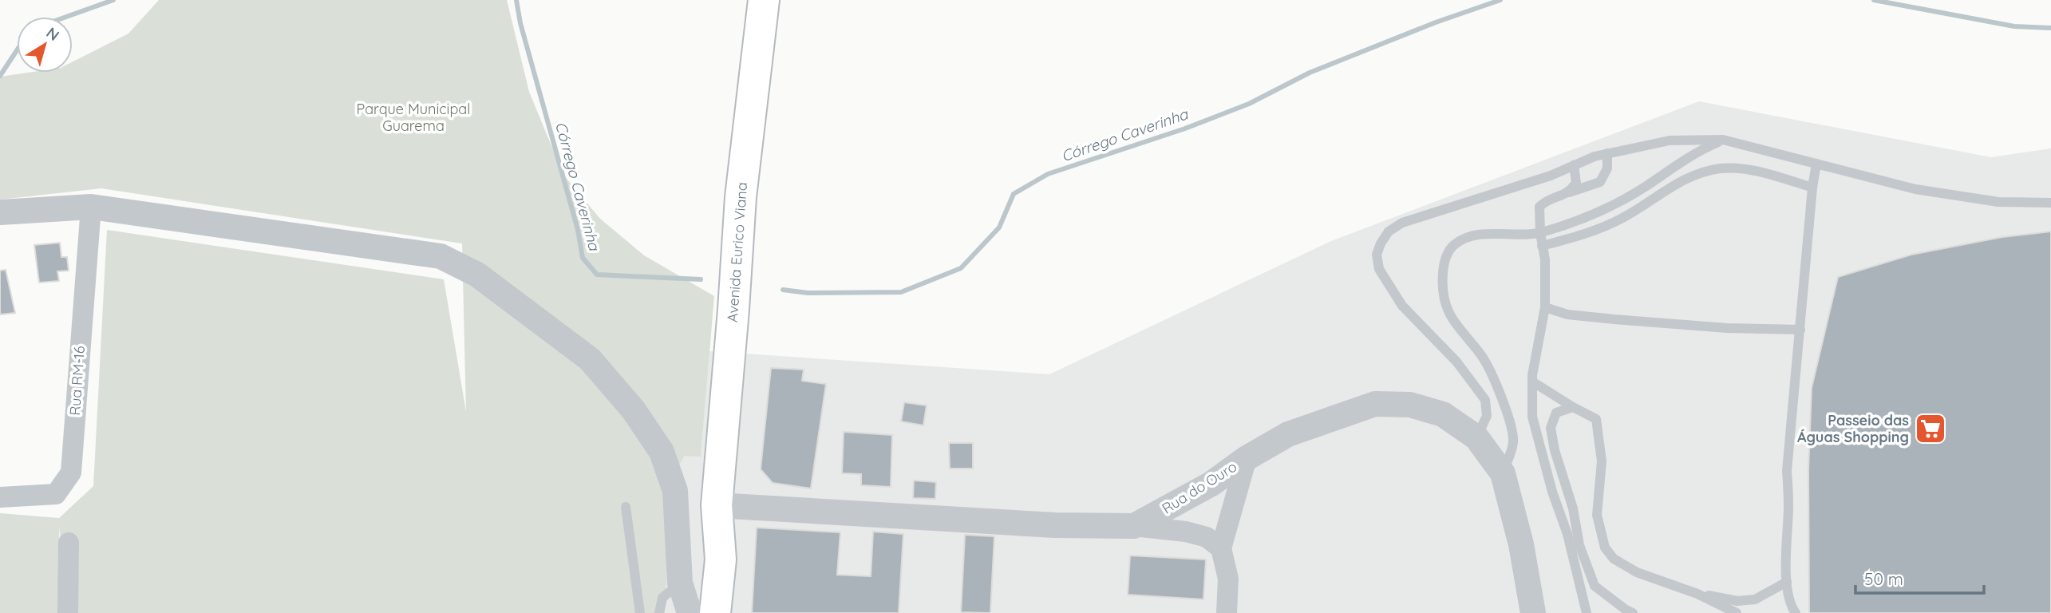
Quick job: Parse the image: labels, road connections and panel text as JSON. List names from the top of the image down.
{
  "streets": {
    "main road": ["Avenida Eurico Viana"],
    "street": ["Rua RM-16", "Rua do Ouro"]
  },
  "crossings": [
    ["Avenida Eurico Viana", "Rua do Ouro"]
  ],
  "water": ["Córrego Caverinha"],
  "parks": ["Parque Municipal Guarema"],
  "places": {
    "supermarket": ["Passeio das Águas Shopping"]
  },
  "scale_bar": "50 m",
  "north": "top right"
}
